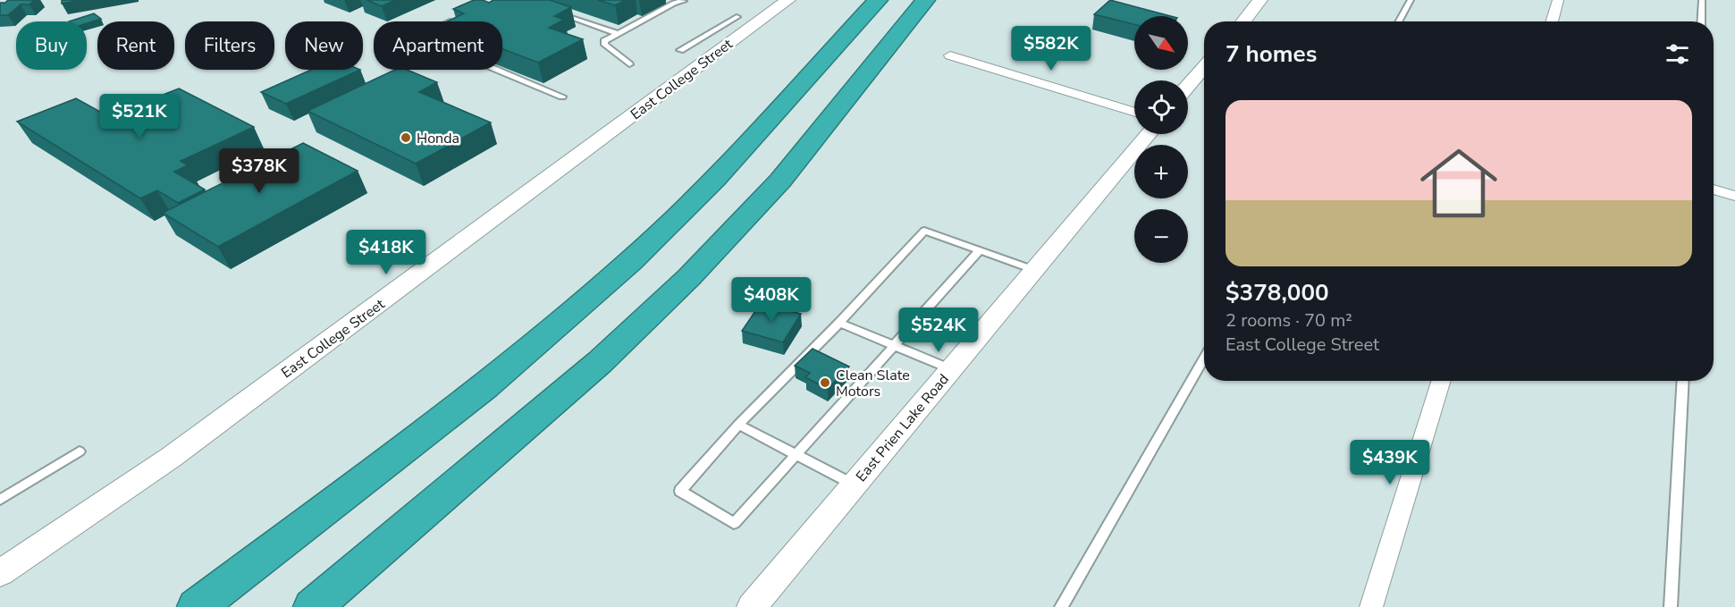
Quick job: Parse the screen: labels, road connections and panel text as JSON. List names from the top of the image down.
{
  "streets": {
    "street": ["East College Street", "East Prien Lake Road"]
  },
  "places": ["Honda", "Clean Slate Motors"],
  "north": "bottom right",
  "page": {
    "map_buttons": ["+", "−"],
    "chip": [
      "Buy",
      "Rent",
      "Filters",
      "New",
      "Apartment"
    ],
    "heading": "7 homes",
    "price": [
      "$582K",
      "$521K",
      "$378K",
      "$418K",
      "$408K",
      "$524K",
      "$439K"
    ],
    "list": [
      {
        "name": "$378,000",
        "note": "2 rooms · 70 m² · East College Street"
      }
    ]
  }
}
